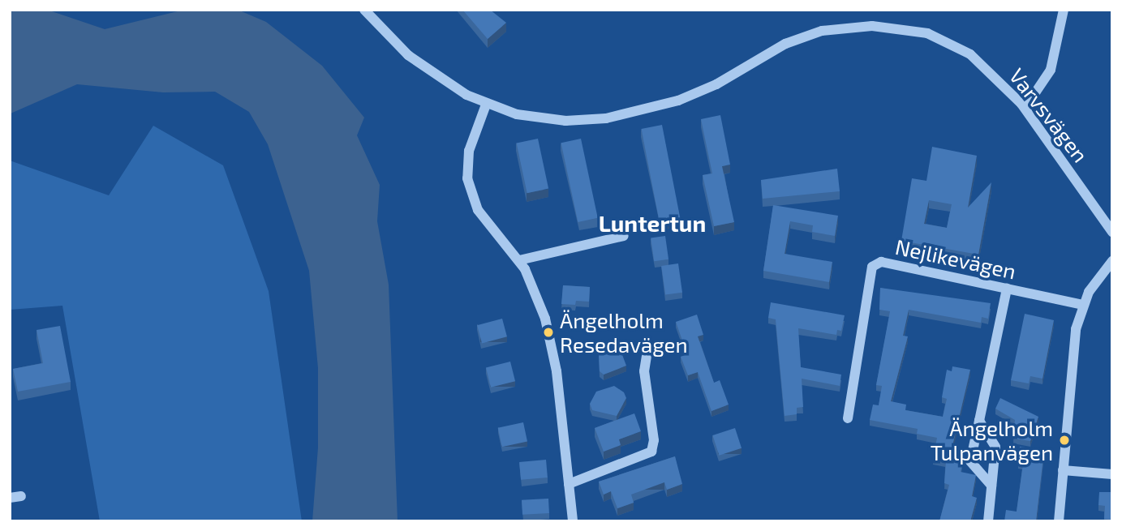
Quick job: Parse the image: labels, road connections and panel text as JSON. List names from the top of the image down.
{
  "streets": {
    "street": ["Varvsvägen", "Nejlikevägen"]
  },
  "districts": ["Luntertun"],
  "places": ["Ängelholm Resedavägen", "Ängelholm Tulpanvägen"]
}
